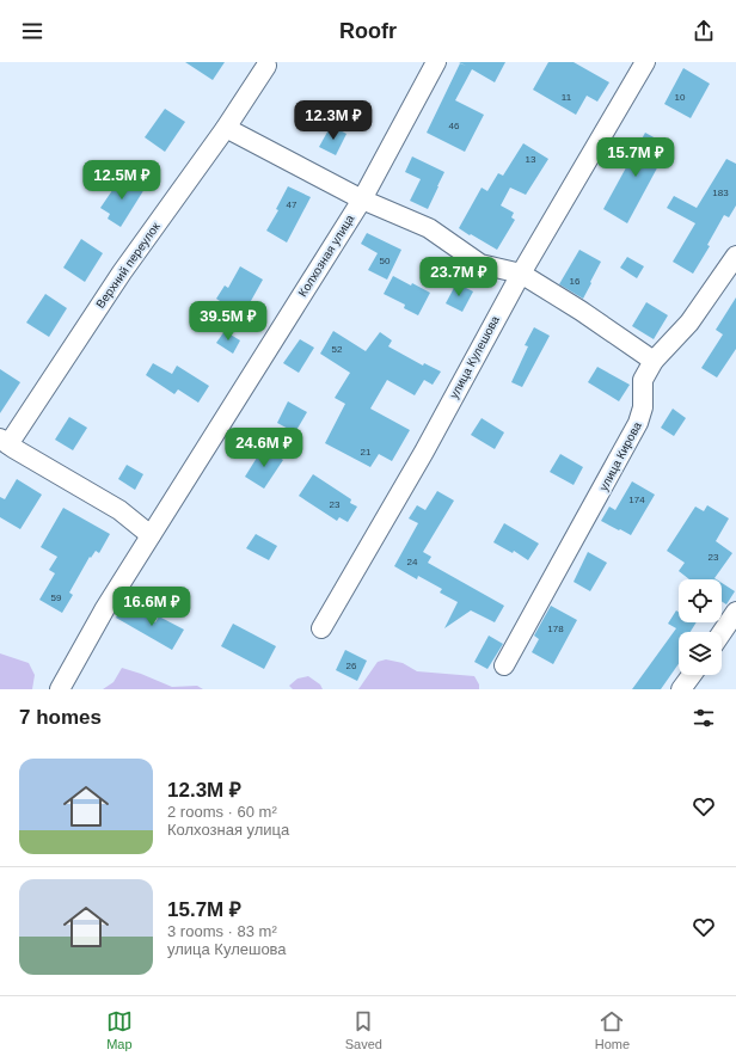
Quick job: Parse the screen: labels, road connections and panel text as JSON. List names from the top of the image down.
{
  "streets": {
    "street": [
      "Колхозная улица",
      "Верхний переулок",
      "улица Кулешова",
      "улица Кирова"
    ]
  },
  "crossings": [
    ["Колхозная улица", "Верхний переулок"]
  ],
  "house_numbers": [
    "11",
    "10",
    "46",
    "13",
    "183",
    "47",
    "50",
    "16",
    "52",
    "21",
    "174",
    "23",
    "23",
    "24",
    "59",
    "178",
    "26"
  ],
  "page": {
    "header": "Roofr",
    "price": [
      "12.3M ₽",
      "15.7M ₽",
      "12.5M ₽",
      "23.7M ₽",
      "39.5M ₽",
      "24.6M ₽",
      "16.6M ₽"
    ],
    "heading": "7 homes",
    "list": [
      {
        "name": "12.3M ₽",
        "note": "2 rooms · 60 m² · Колхозная улица"
      },
      {
        "name": "15.7M ₽",
        "note": "3 rooms · 83 m² · улица Кулешова"
      }
    ],
    "tabs": ["Map", "Saved", "Home"]
  }
}
